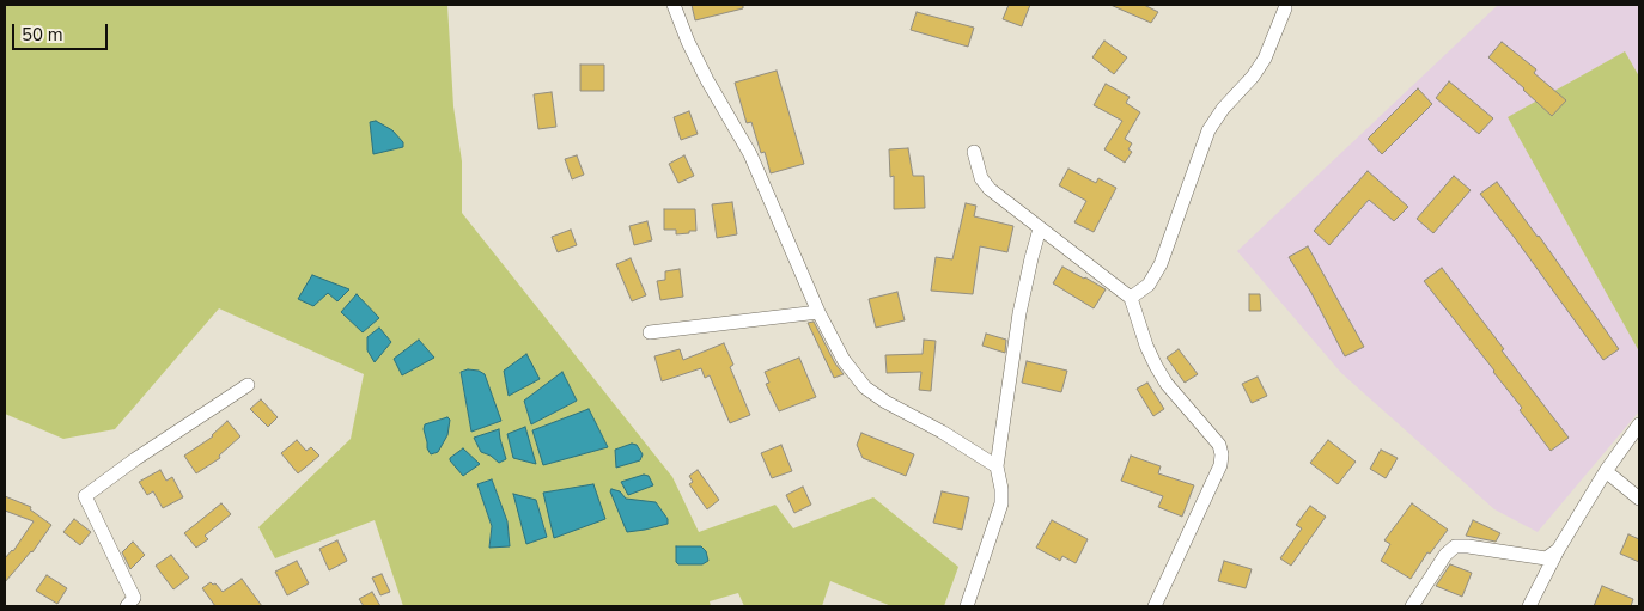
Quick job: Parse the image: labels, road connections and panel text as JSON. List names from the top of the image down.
{
  "scale_bar": "50 m"
}
